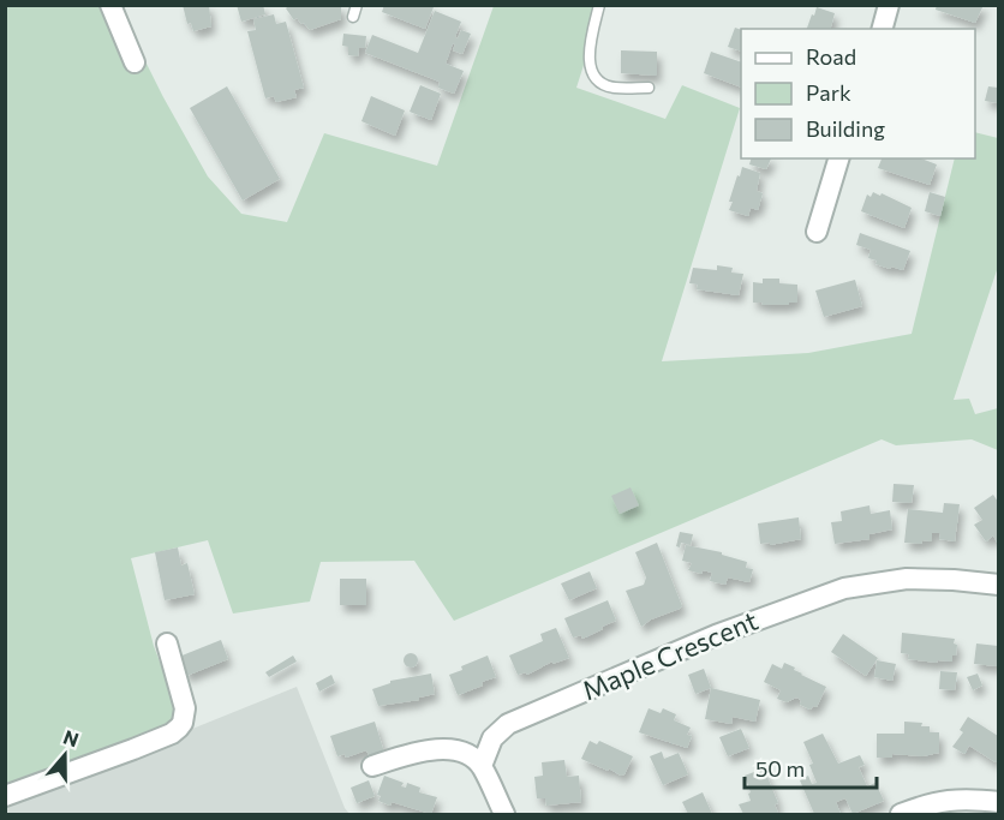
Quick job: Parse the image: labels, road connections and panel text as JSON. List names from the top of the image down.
{
  "streets": {
    "street": ["Maple Crescent"]
  },
  "legend": ["Road", "Park", "Building"],
  "scale_bar": "50 m",
  "north": "top"
}
